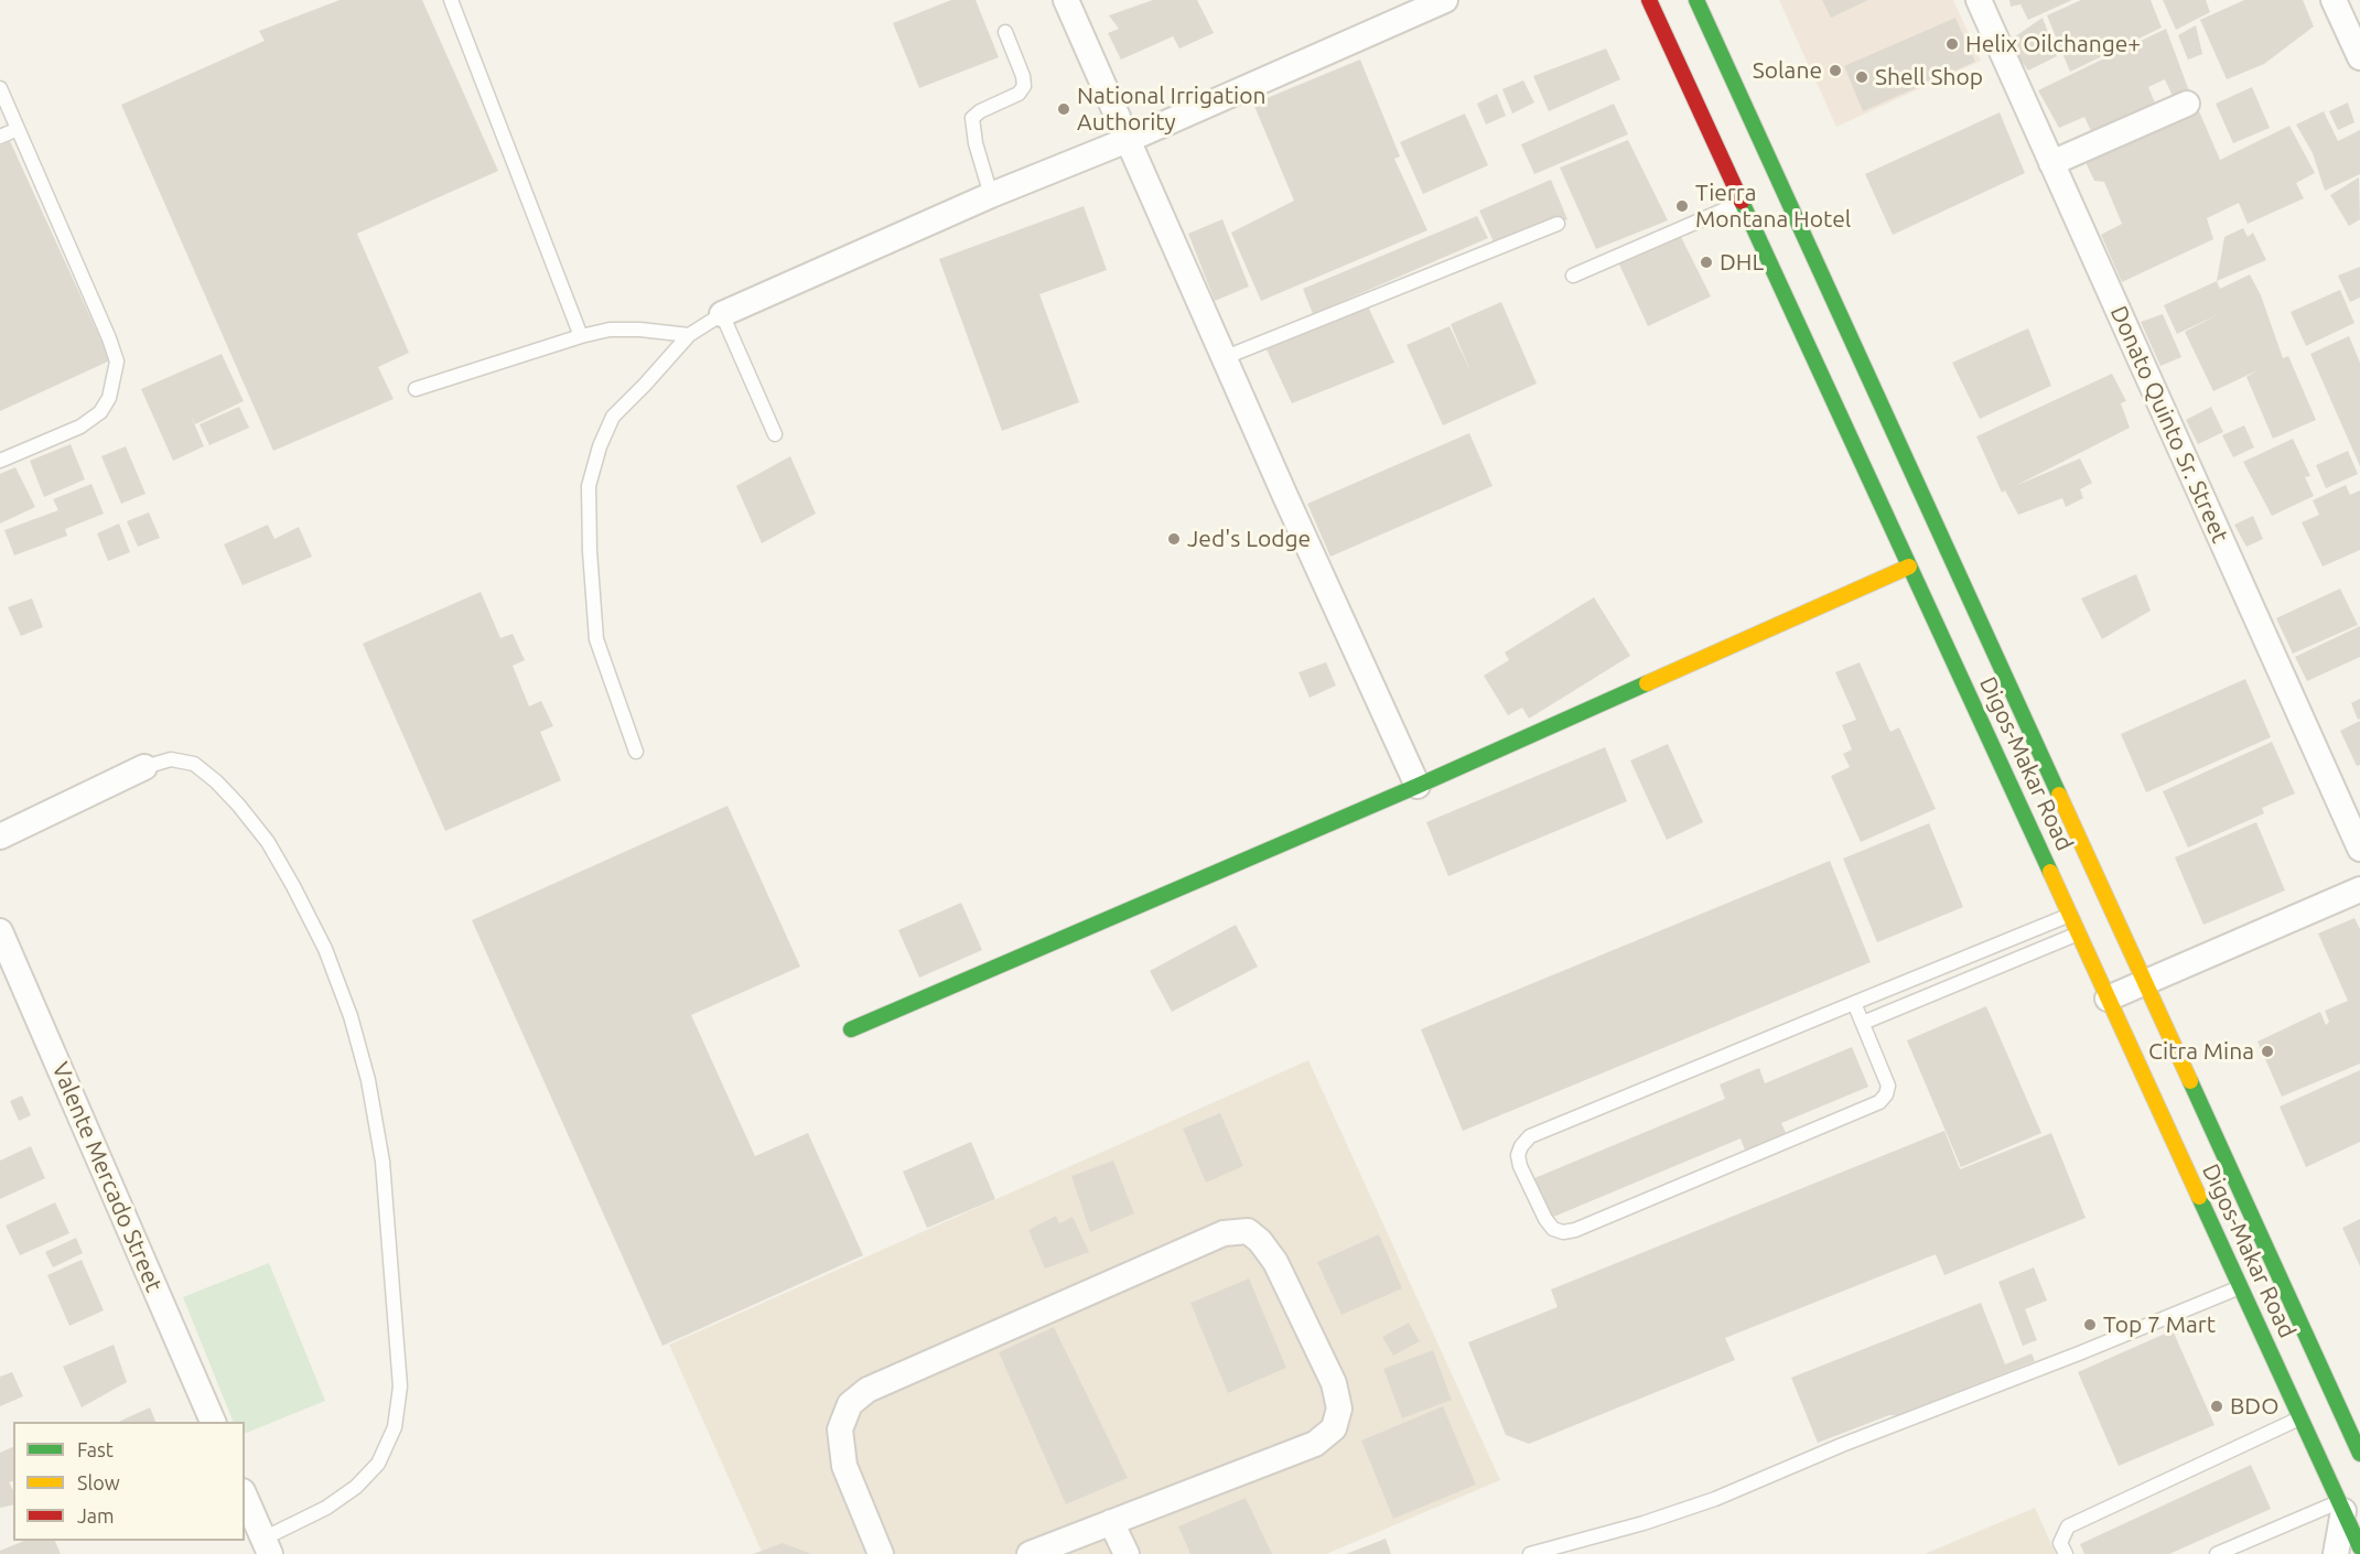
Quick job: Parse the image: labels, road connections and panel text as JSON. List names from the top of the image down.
{
  "streets": {
    "main road": ["Digos-Makar Road"],
    "street": ["Donato Quinto Sr. Street", "Valente Mercado Street"]
  },
  "places": [
    "Helix Oilchange+",
    "Solane",
    "Shell Shop",
    "National Irrigation Authority",
    "Tierra Montana Hotel",
    "DHL",
    "Jed's Lodge",
    "Citra Mina",
    "Top 7 Mart",
    "BDO"
  ],
  "legend": ["Fast", "Slow", "Jam"]
}
